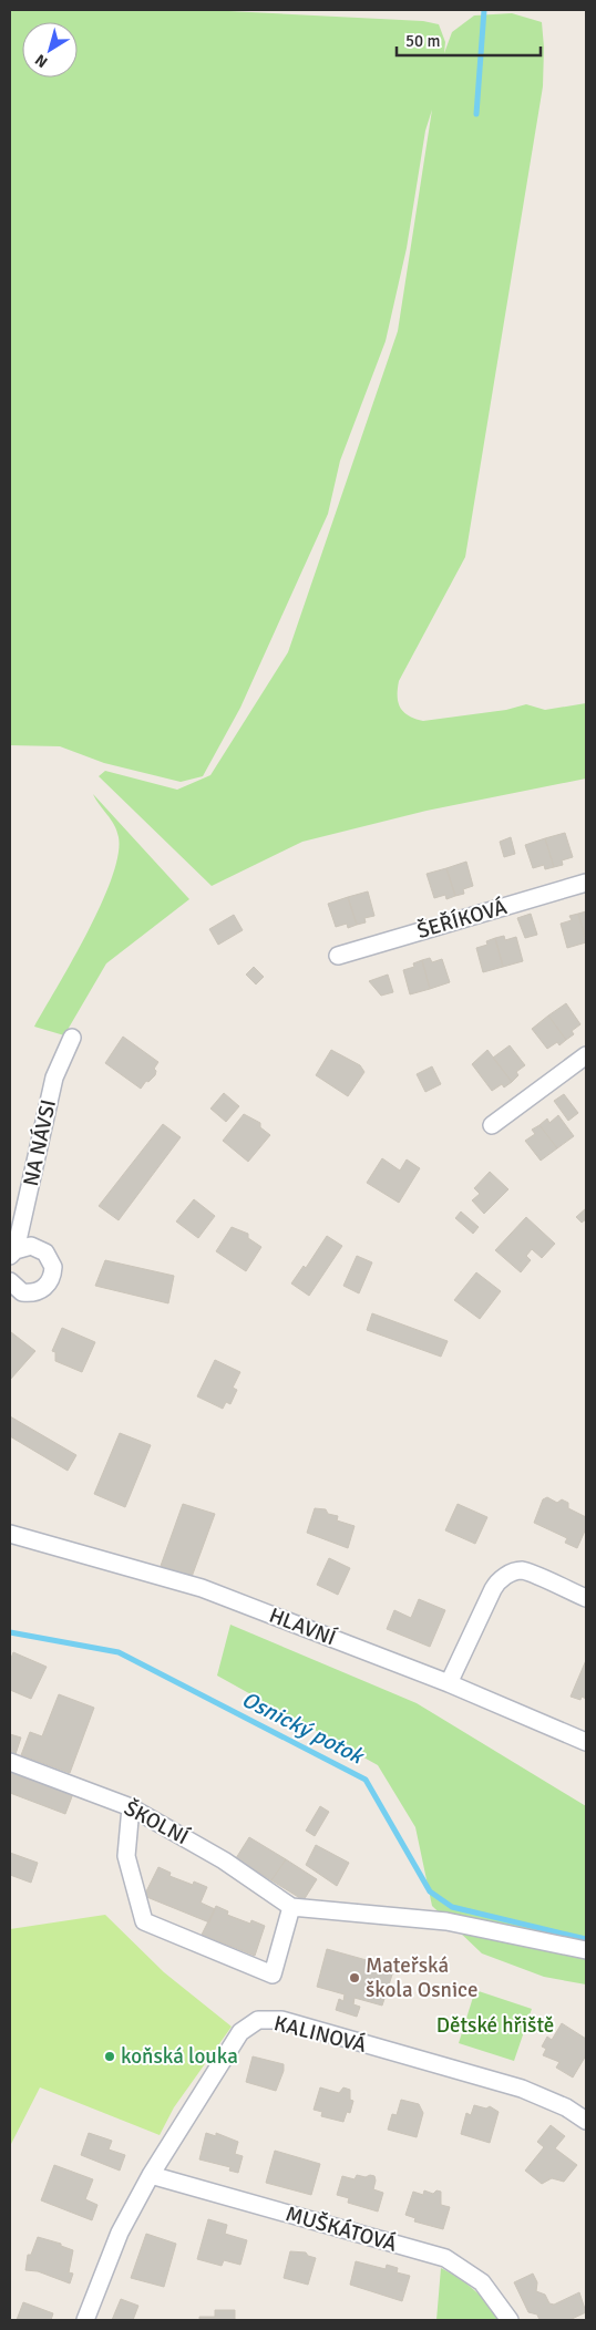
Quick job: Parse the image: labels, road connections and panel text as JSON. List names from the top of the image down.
{
  "streets": {
    "street": [
      "ŠEŘÍKOVÁ",
      "NA NÁVSI",
      "HLAVNÍ",
      "ŠKOLNÍ",
      "KALINOVÁ",
      "MUŠKÁTOVÁ"
    ]
  },
  "crossings": [
    ["KALINOVÁ", "MUŠKÁTOVÁ"]
  ],
  "water": ["Osnický potok"],
  "parks": ["Dětské hřiště"],
  "places": ["Mateřská škola Osnice", "koňská louka"],
  "scale_bar": "50 m",
  "north": "bottom left"
}
